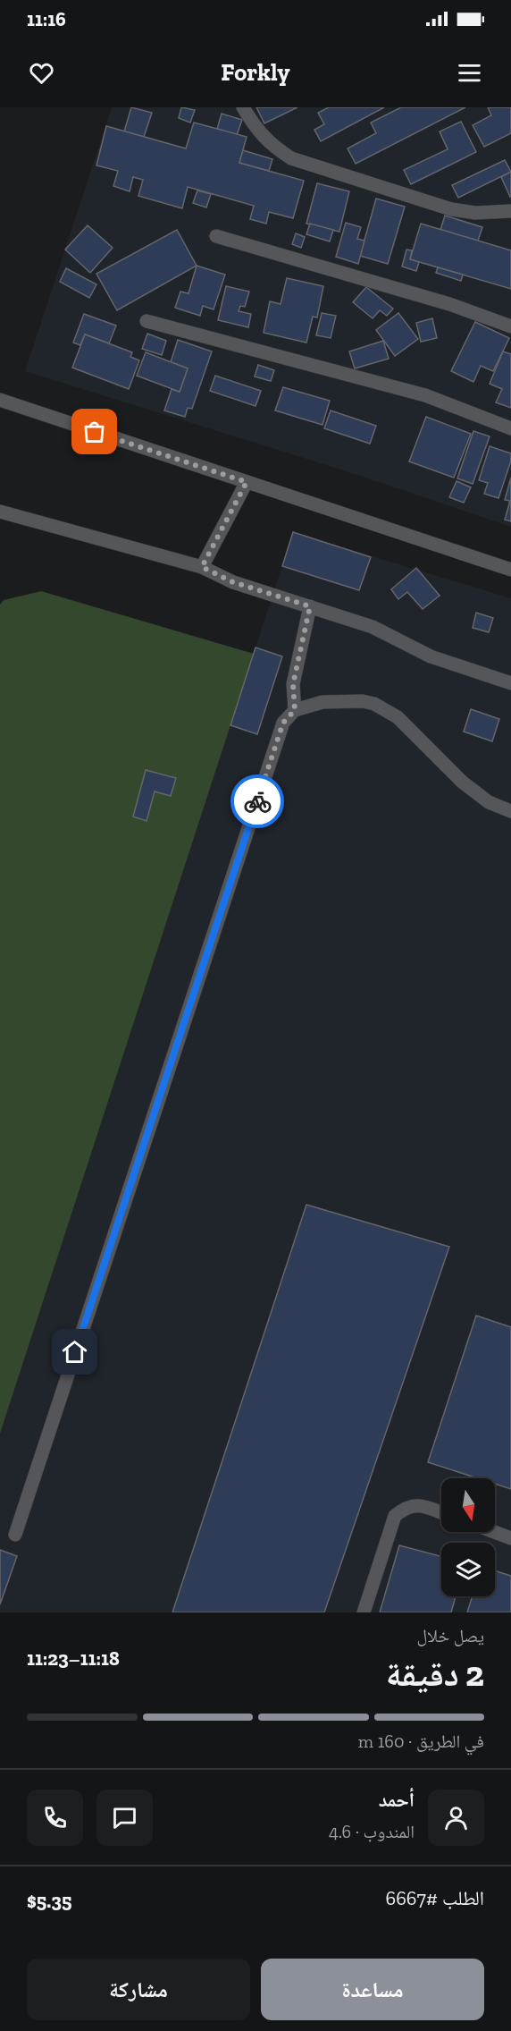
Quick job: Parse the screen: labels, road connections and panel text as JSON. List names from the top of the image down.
{
  "north": "bottom",
  "page": {
    "status": "11:16",
    "header": "Forkly",
    "heading": ["2 دقيقة", "يصل خلال", "11:18–11:23"],
    "panel": [
      "أحمد",
      "المندوب · 4.6",
      "الطلب #6667",
      "$5.35"
    ],
    "bar": "في الطريق · 160 m",
    "buttons": ["مساعدة", "مشاركة"]
  }
}
